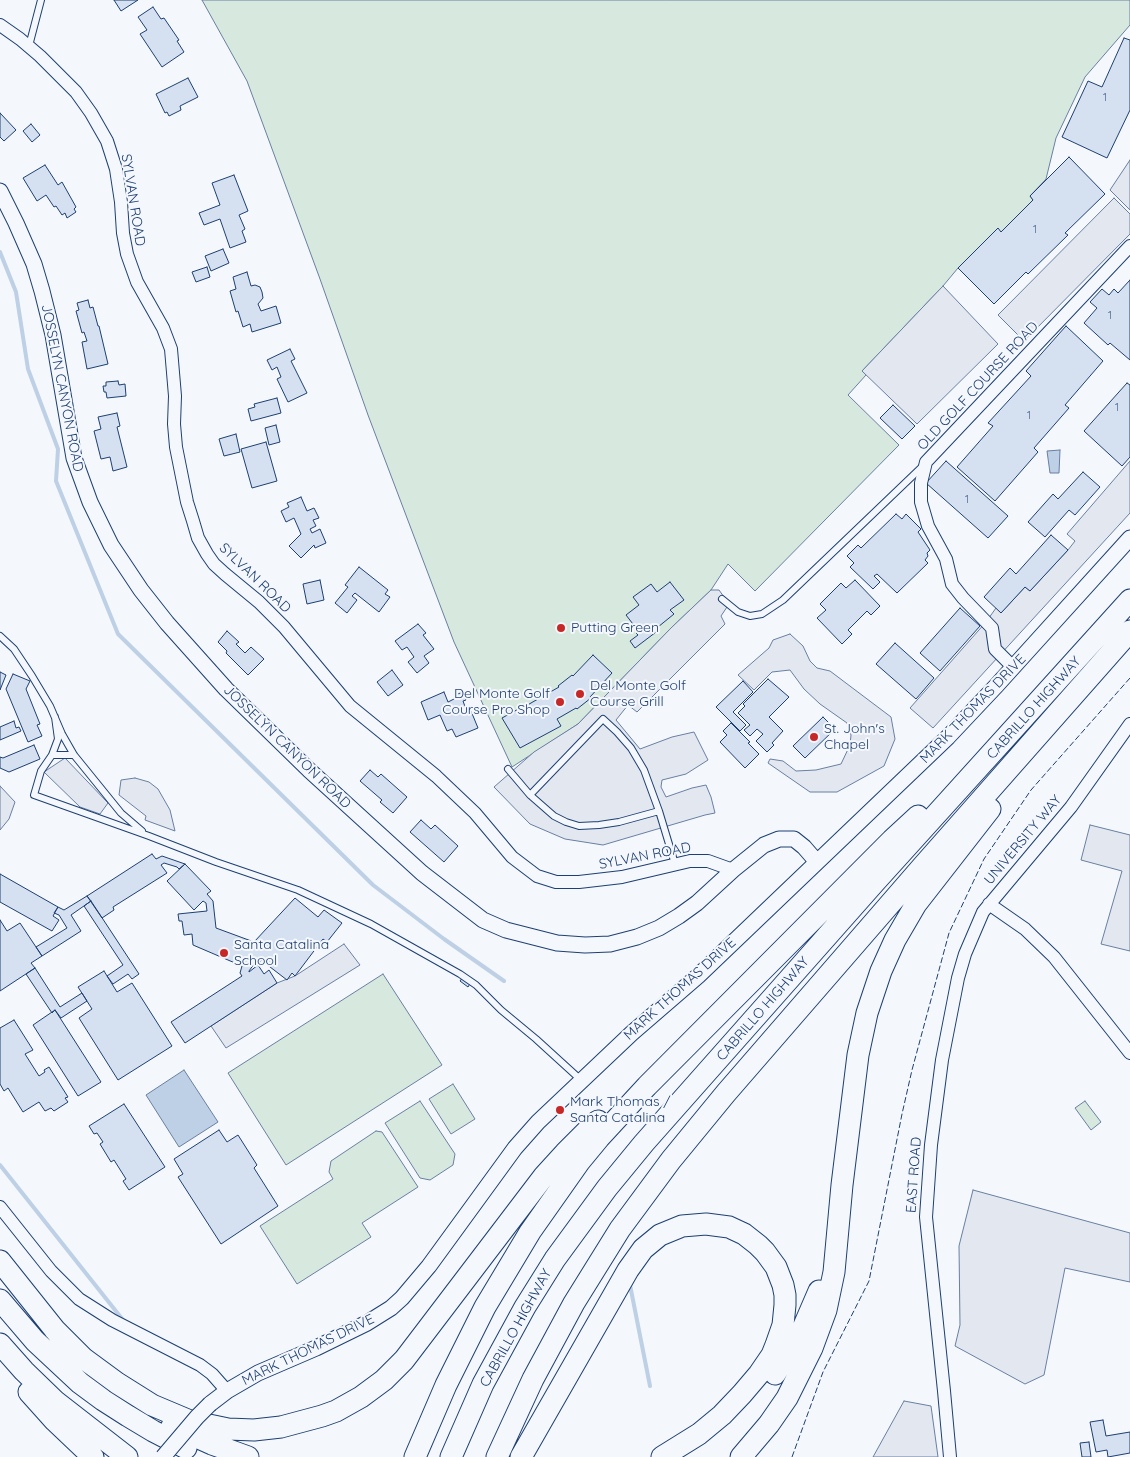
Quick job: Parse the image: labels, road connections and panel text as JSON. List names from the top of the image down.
{
  "streets": {
    "highway": ["CABRILLO HIGHWAY"],
    "street": [
      "SYLVAN ROAD",
      "OLD GOLF COURSE ROAD",
      "JOSSELYN CANYON ROAD",
      "MARK THOMAS DRIVE",
      "UNIVERSITY WAY",
      "EAST ROAD"
    ]
  },
  "crossings": [
    ["SYLVAN ROAD", "JOSSELYN CANYON ROAD"],
    ["OLD GOLF COURSE ROAD", "MARK THOMAS DRIVE"],
    ["JOSSELYN CANYON ROAD", "MARK THOMAS DRIVE"],
    ["UNIVERSITY WAY", "EAST ROAD"]
  ],
  "places": [
    "Putting Green",
    "Del Monte Golf Course Grill",
    "Del Monte Golf Course Pro Shop",
    "St. John's Chapel",
    "Santa Catalina School",
    "Mark Thomas / Santa Catalina"
  ],
  "house_numbers": [
    "1",
    "1",
    "1",
    "1",
    "1",
    "1"
  ]
}
